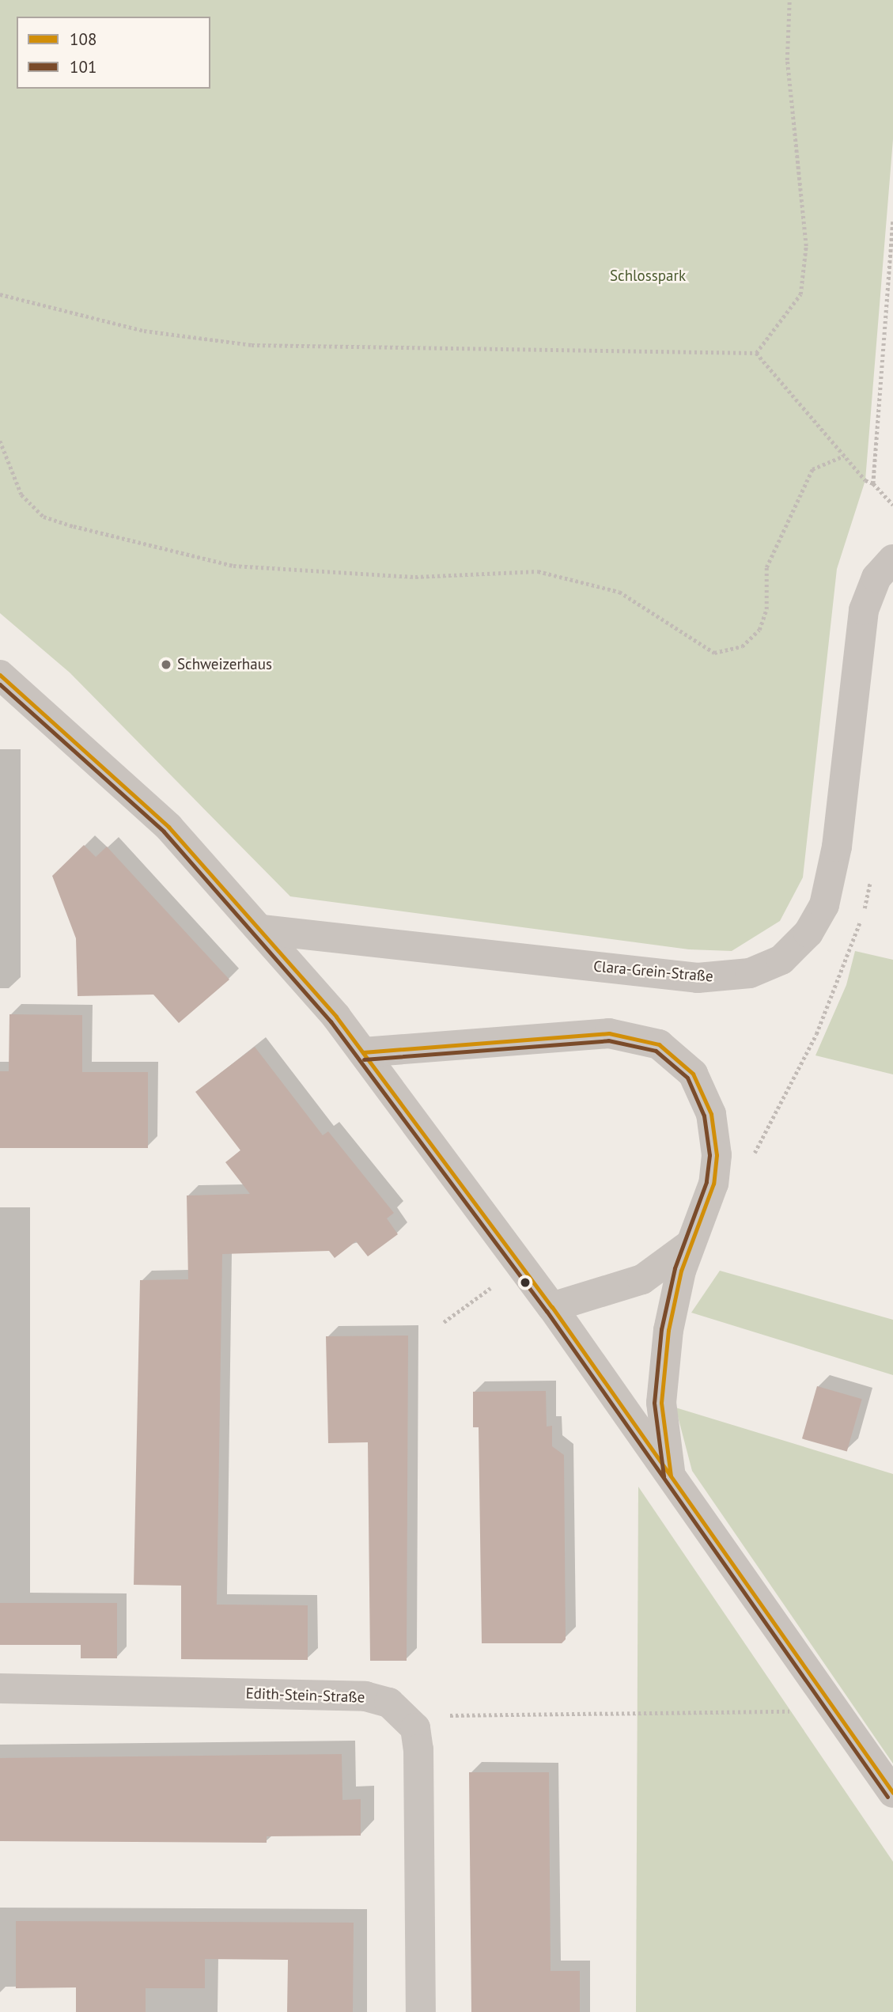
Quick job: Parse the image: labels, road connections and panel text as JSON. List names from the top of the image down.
{
  "streets": {
    "street": ["Clara-Grein-Straße", "Edith-Stein-Straße"]
  },
  "parks": ["Schlosspark"],
  "places": ["Schweizerhaus"],
  "lines": ["transit line 108", "transit line 101"],
  "legend": ["108", "101"]
}
